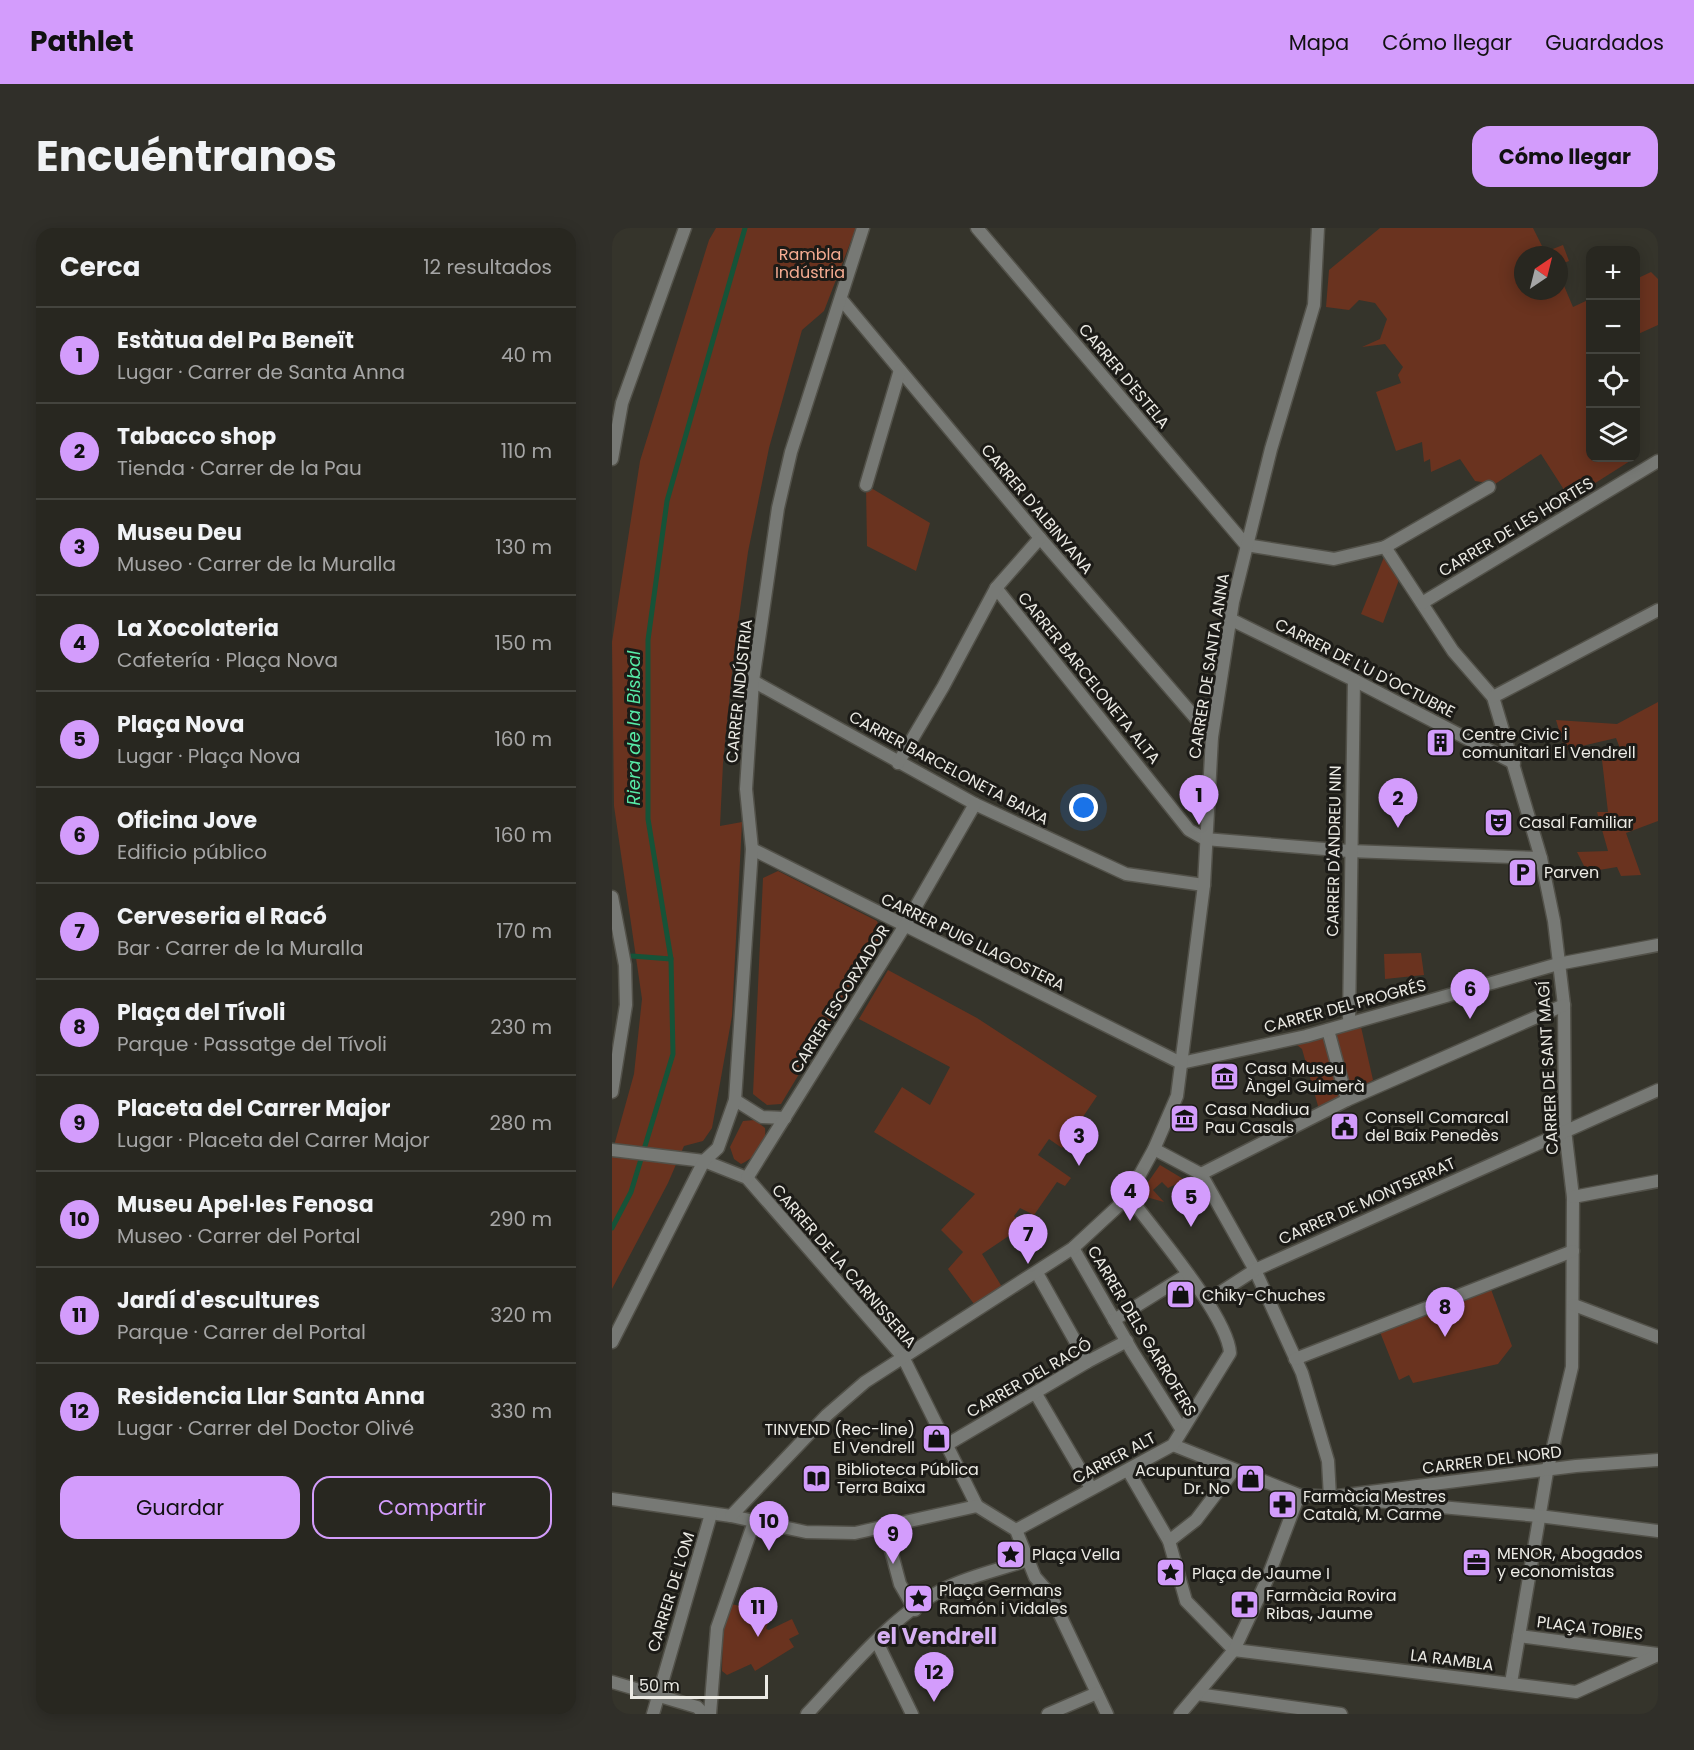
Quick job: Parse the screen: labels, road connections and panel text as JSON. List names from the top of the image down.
{
  "streets": {
    "street": [
      "CARRER D'ESTELA",
      "CARRER D'ALBINYANA",
      "CARRER DE LES HORTES",
      "CARRER DE SANTA ANNA",
      "CARRER DE L'U D'OCTUBRE",
      "CARRER BARCELONETA ALTA",
      "CARRER INDÚSTRIA",
      "CARRER BARCELONETA BAIXA",
      "CARRER D'ANDREU NIN",
      "CARRER PUIG LLAGOSTERA",
      "CARRER ESCORXADOR",
      "CARRER DEL PROGRÉS",
      "CARRER DE SANT MAGÍ",
      "CARRER DE MONTSERRAT",
      "CARRER DE LA CARNISSERIA",
      "CARRER DELS GARROFERS",
      "CARRER DEL RACÓ",
      "CARRER ALT",
      "CARRER DEL NORD",
      "CARRER DE L'OM",
      "PLAÇA TOBIES",
      "LA RAMBLA"
    ]
  },
  "crossings": [
    ["CARRER D'ESTELA", "CARRER DE SANTA ANNA"],
    ["CARRER D'ALBINYANA", "CARRER DE SANTA ANNA"],
    ["CARRER D'ALBINYANA", "CARRER INDÚSTRIA"],
    ["CARRER DE LES HORTES", "CARRER DE SANT MAGÍ"],
    ["CARRER DE SANTA ANNA", "CARRER DE L'U D'OCTUBRE"],
    ["CARRER DE SANTA ANNA", "CARRER BARCELONETA ALTA"],
    ["CARRER DE SANTA ANNA", "CARRER BARCELONETA BAIXA"],
    ["CARRER DE SANTA ANNA", "CARRER PUIG LLAGOSTERA"],
    ["CARRER DE SANTA ANNA", "CARRER DEL PROGRÉS"],
    ["CARRER DE SANTA ANNA", "CARRER DE LA CARNISSERIA"],
    ["CARRER DE SANTA ANNA", "CARRER DELS GARROFERS"],
    ["CARRER DE L'U D'OCTUBRE", "CARRER D'ANDREU NIN"],
    ["CARRER DE L'U D'OCTUBRE", "CARRER DE SANT MAGÍ"],
    ["CARRER INDÚSTRIA", "CARRER BARCELONETA BAIXA"],
    ["CARRER INDÚSTRIA", "CARRER PUIG LLAGOSTERA"],
    ["CARRER BARCELONETA BAIXA", "CARRER ESCORXADOR"],
    ["CARRER D'ANDREU NIN", "CARRER DEL PROGRÉS"],
    ["CARRER PUIG LLAGOSTERA", "CARRER ESCORXADOR"],
    ["CARRER PUIG LLAGOSTERA", "CARRER DEL PROGRÉS"],
    ["CARRER ESCORXADOR", "CARRER DE LA CARNISSERIA"],
    ["CARRER DEL PROGRÉS", "CARRER DE SANT MAGÍ"],
    ["CARRER DE SANT MAGÍ", "CARRER DE MONTSERRAT"],
    ["CARRER DE SANT MAGÍ", "CARRER DEL NORD"],
    ["CARRER DE SANT MAGÍ", "PLAÇA TOBIES"],
    ["CARRER DE SANT MAGÍ", "LA RAMBLA"],
    ["CARRER DE MONTSERRAT", "CARRER ALT"],
    ["CARRER DE LA CARNISSERIA", "CARRER DEL RACÓ"],
    ["CARRER DELS GARROFERS", "CARRER DEL RACÓ"],
    ["CARRER DELS GARROFERS", "CARRER ALT"],
    ["PLAÇA TOBIES", "LA RAMBLA"]
  ],
  "districts": ["el Vendrell"],
  "water": ["Riera de la Bisbal"],
  "parks": ["Rambla Indústria"],
  "places": {
    "building": ["Centre Civic i comunitari El Vendrell"],
    "theatre": ["Casal Familiar"],
    "parking": ["Parven"],
    "museum": ["Casa Museu Àngel Guimerà", "Casa Nadiua Pau Casals"],
    "public building": ["Consell Comarcal del Baix Penedès"],
    "shop": ["Chiky-Chuches", "TINVEND (Rec-line) El Vendrell", "Acupuntura Dr. No"],
    "library": ["Biblioteca Pública Terra Baixa"],
    "pharmacy": ["Farmàcia Mestres Català, M. Carme", "Farmàcia Rovira Ribas, Jaume"],
    "place": ["Plaça Vella", "Plaça de Jaume I", "Plaça Germans Ramón i Vidales"],
    "office": ["MENOR, Abogados y economistas"]
  },
  "scale_bar": "50 m",
  "north": "top right",
  "page": {
    "header": "Pathlet",
    "nav": ["Mapa", "Cómo llegar", "Guardados"],
    "title": "Encuéntranos",
    "buttons": [
      "Cómo llegar",
      ["Guardar", "Compartir"]
    ],
    "heading": ["Cerca", "12 resultados"],
    "map_buttons": ["+", "−"],
    "list": [
      {
        "mark": "1",
        "name": "Estàtua del Pa Beneït",
        "note": "Lugar · Carrer de Santa Anna",
        "value": "40 m"
      },
      {
        "mark": "2",
        "name": "Tabacco shop",
        "note": "Tienda · Carrer de la Pau",
        "value": "110 m"
      },
      {
        "mark": "3",
        "name": "Museu Deu",
        "note": "Museo · Carrer de la Muralla",
        "value": "130 m"
      },
      {
        "mark": "4",
        "name": "La Xocolateria",
        "note": "Cafetería · Plaça Nova",
        "value": "150 m"
      },
      {
        "mark": "5",
        "name": "Plaça Nova",
        "note": "Lugar · Plaça Nova",
        "value": "160 m"
      },
      {
        "mark": "6",
        "name": "Oficina Jove",
        "note": "Edificio público",
        "value": "160 m"
      },
      {
        "mark": "7",
        "name": "Cerveseria el Racó",
        "note": "Bar · Carrer de la Muralla",
        "value": "170 m"
      },
      {
        "mark": "8",
        "name": "Plaça del Tívoli",
        "note": "Parque · Passatge del Tívoli",
        "value": "230 m"
      },
      {
        "mark": "9",
        "name": "Placeta del Carrer Major",
        "note": "Lugar · Placeta del Carrer Major",
        "value": "280 m"
      },
      {
        "mark": "10",
        "name": "Museu Apel·les Fenosa",
        "note": "Museo · Carrer del Portal",
        "value": "290 m"
      },
      {
        "mark": "11",
        "name": "Jardí d'escultures",
        "note": "Parque · Carrer del Portal",
        "value": "320 m"
      },
      {
        "mark": "12",
        "name": "Residencia Llar Santa Anna",
        "note": "Lugar · Carrer del Doctor Olivé",
        "value": "330 m"
      }
    ],
    "pins": [
      "1",
      "2",
      "6",
      "3",
      "4",
      "5",
      "7",
      "8",
      "10",
      "9",
      "11",
      "12"
    ],
    "scale": "50 m"
  }
}
